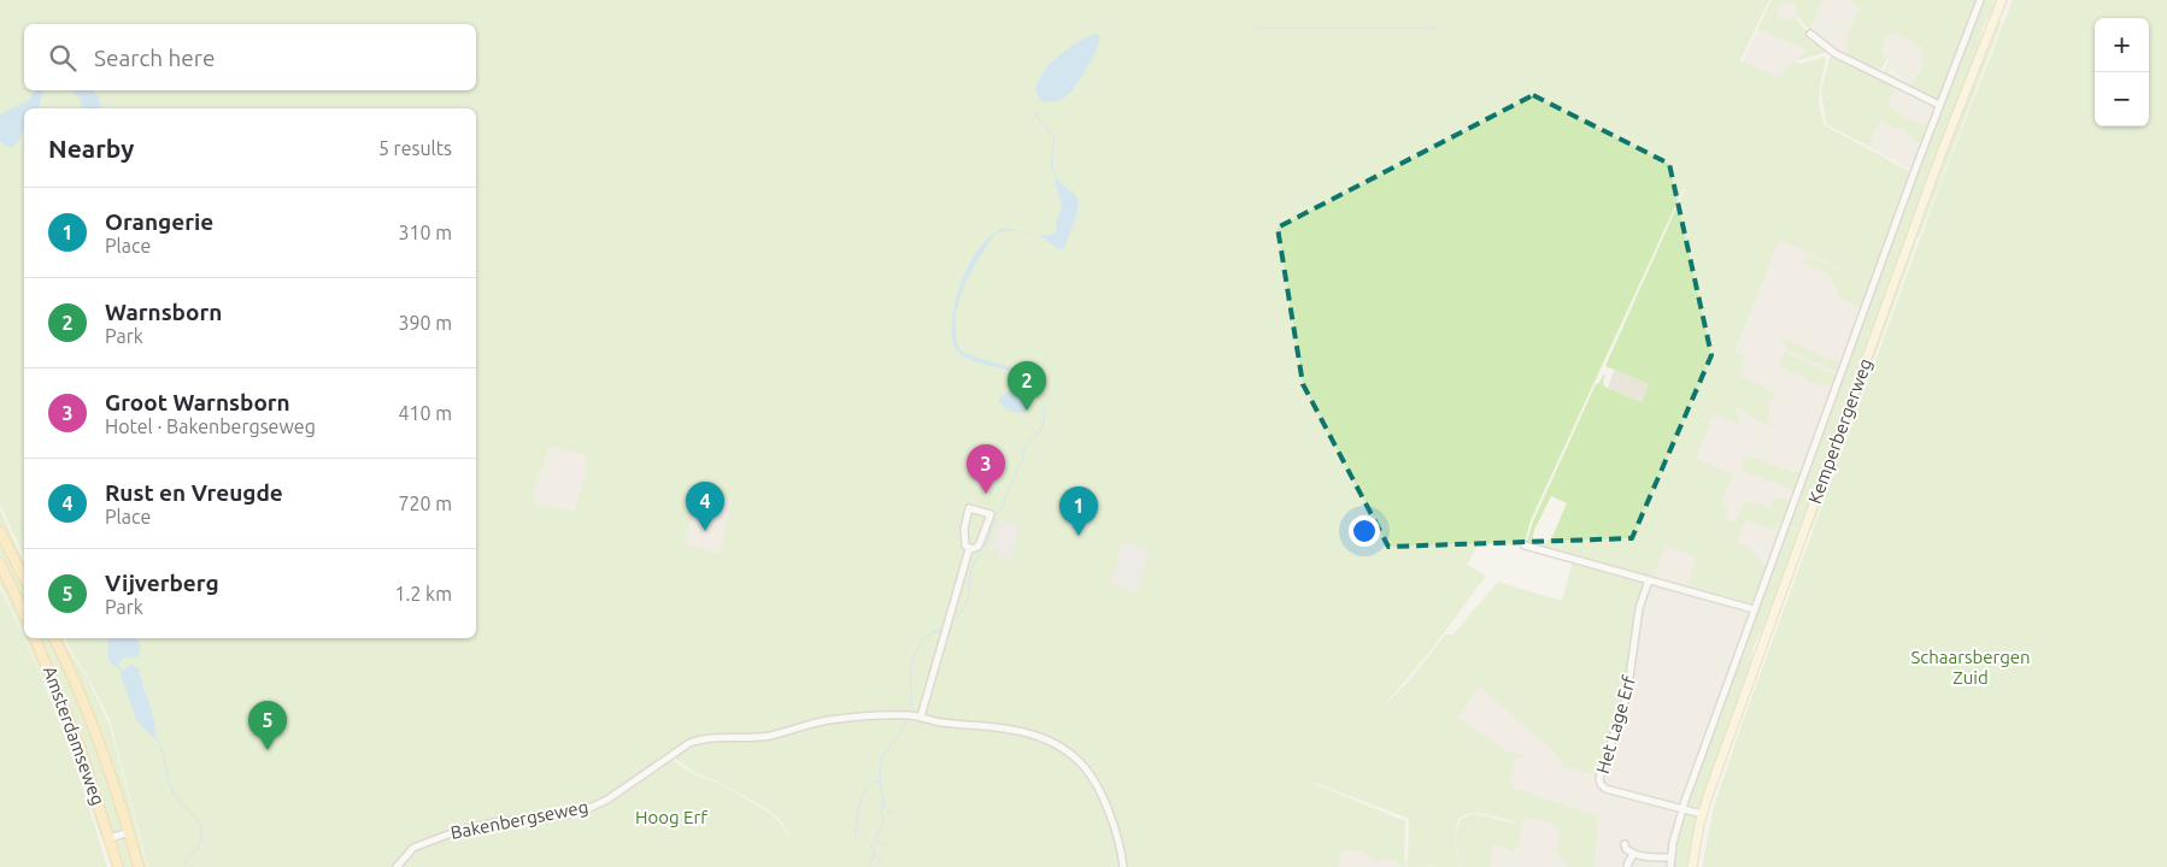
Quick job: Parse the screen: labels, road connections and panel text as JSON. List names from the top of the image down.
{
  "streets": {
    "main road": ["Kemperbergerweg", "Amsterdamseweg"],
    "street": ["Het Lage Erf", "Bakenbergseweg"]
  },
  "crossings": [
    ["Kemperbergerweg", "Het Lage Erf"]
  ],
  "parks": ["Schaarsbergen Zuid", "Hoog Erf"],
  "page": {
    "map_buttons": ["+", "−"],
    "search": "Search here",
    "heading": ["Nearby", "5 results"],
    "list": [
      {
        "mark": "1",
        "name": "Orangerie",
        "note": "Place",
        "value": "310 m"
      },
      {
        "mark": "2",
        "name": "Warnsborn",
        "note": "Park",
        "value": "390 m"
      },
      {
        "mark": "3",
        "name": "Groot Warnsborn",
        "note": "Hotel · Bakenbergseweg",
        "value": "410 m"
      },
      {
        "mark": "4",
        "name": "Rust en Vreugde",
        "note": "Place",
        "value": "720 m"
      },
      {
        "mark": "5",
        "name": "Vijverberg",
        "note": "Park",
        "value": "1.2 km"
      }
    ],
    "pins": [
      "2",
      "3",
      "4",
      "1",
      "5"
    ]
  }
}
